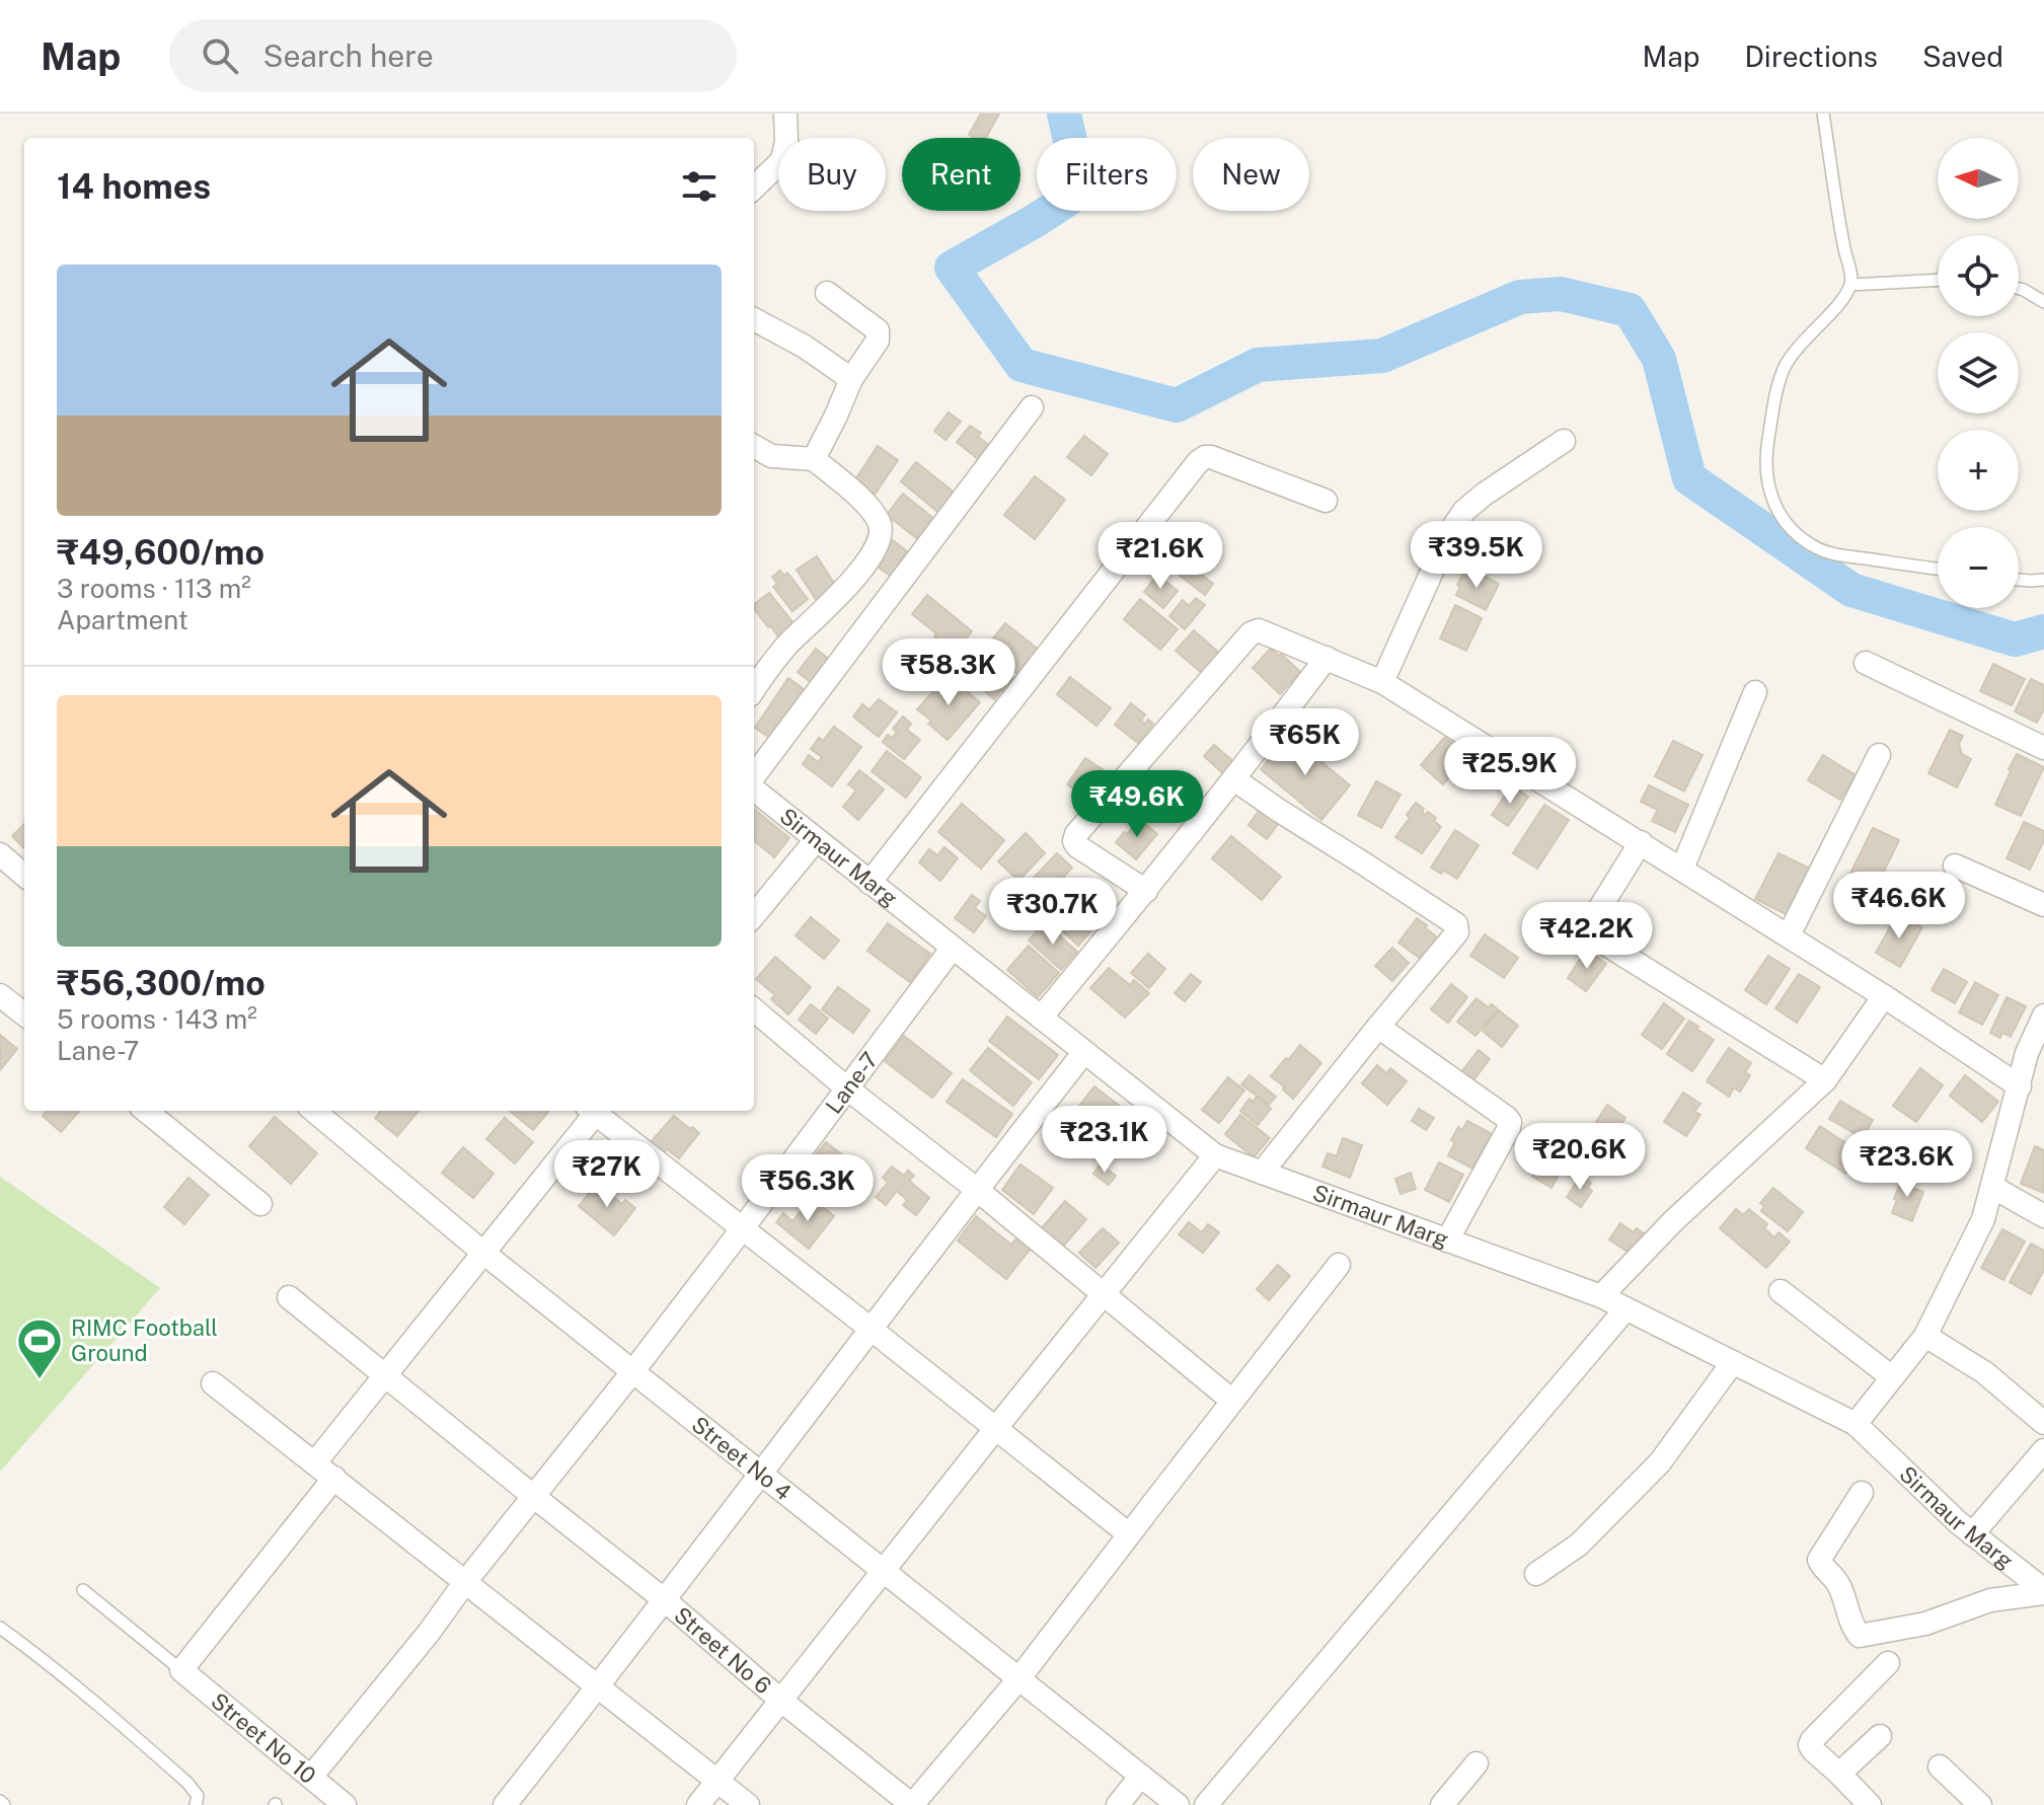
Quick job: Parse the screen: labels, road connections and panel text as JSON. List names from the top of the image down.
{
  "streets": {
    "street": [
      "Sirmaur Marg",
      "Lane-7",
      "Street No 4",
      "Street No 6",
      "Street No 10"
    ]
  },
  "crossings": [
    ["Sirmaur Marg", "Lane-7"],
    ["Lane-7", "Street No 4"],
    ["Lane-7", "Street No 6"],
    ["Lane-7", "Street No 10"]
  ],
  "places": {
    "sports": ["RIMC Football Ground"]
  },
  "north": "left",
  "page": {
    "header": "Map",
    "search": "Search here",
    "nav": ["Map", "Directions", "Saved"],
    "map_buttons": ["+", "−"],
    "chip": [
      "Buy",
      "Rent",
      "Filters",
      "New"
    ],
    "heading": "14 homes",
    "list": [
      {
        "name": "₹49,600/mo",
        "note": "3 rooms · 113 m² · Apartment"
      },
      {
        "name": "₹56,300/mo",
        "note": "5 rooms · 143 m² · Lane-7"
      }
    ],
    "price": [
      "₹39.5K",
      "₹21.6K",
      "₹58.3K",
      "₹65K",
      "₹25.9K",
      "₹49.6K",
      "₹46.6K",
      "₹30.7K",
      "₹42.2K",
      "₹23.1K",
      "₹20.6K",
      "₹23.6K",
      "₹27K",
      "₹56.3K"
    ]
  }
}
